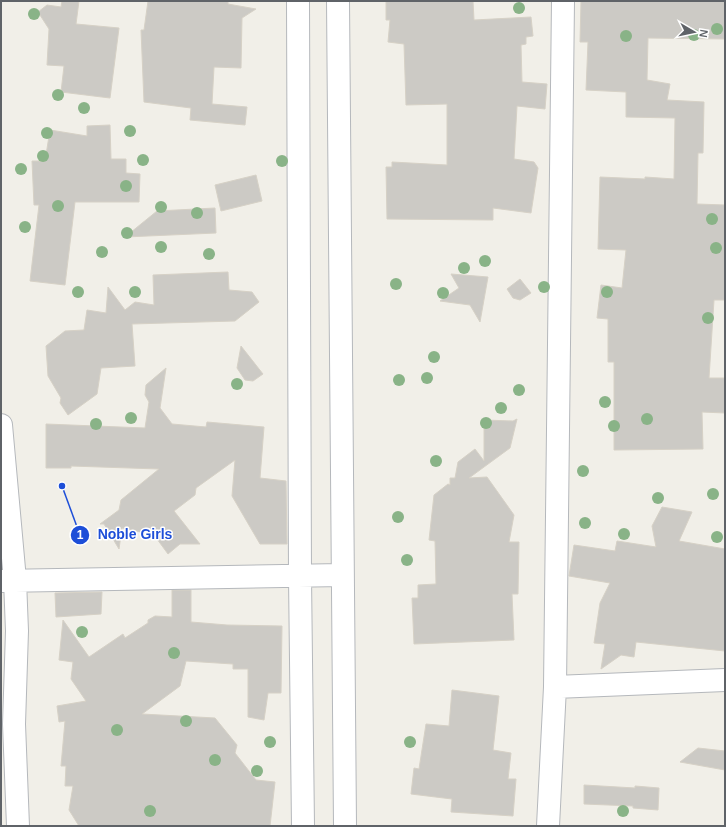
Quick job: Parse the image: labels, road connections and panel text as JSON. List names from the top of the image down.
{
  "places": ["Noble Girls"],
  "north": "right"
}
